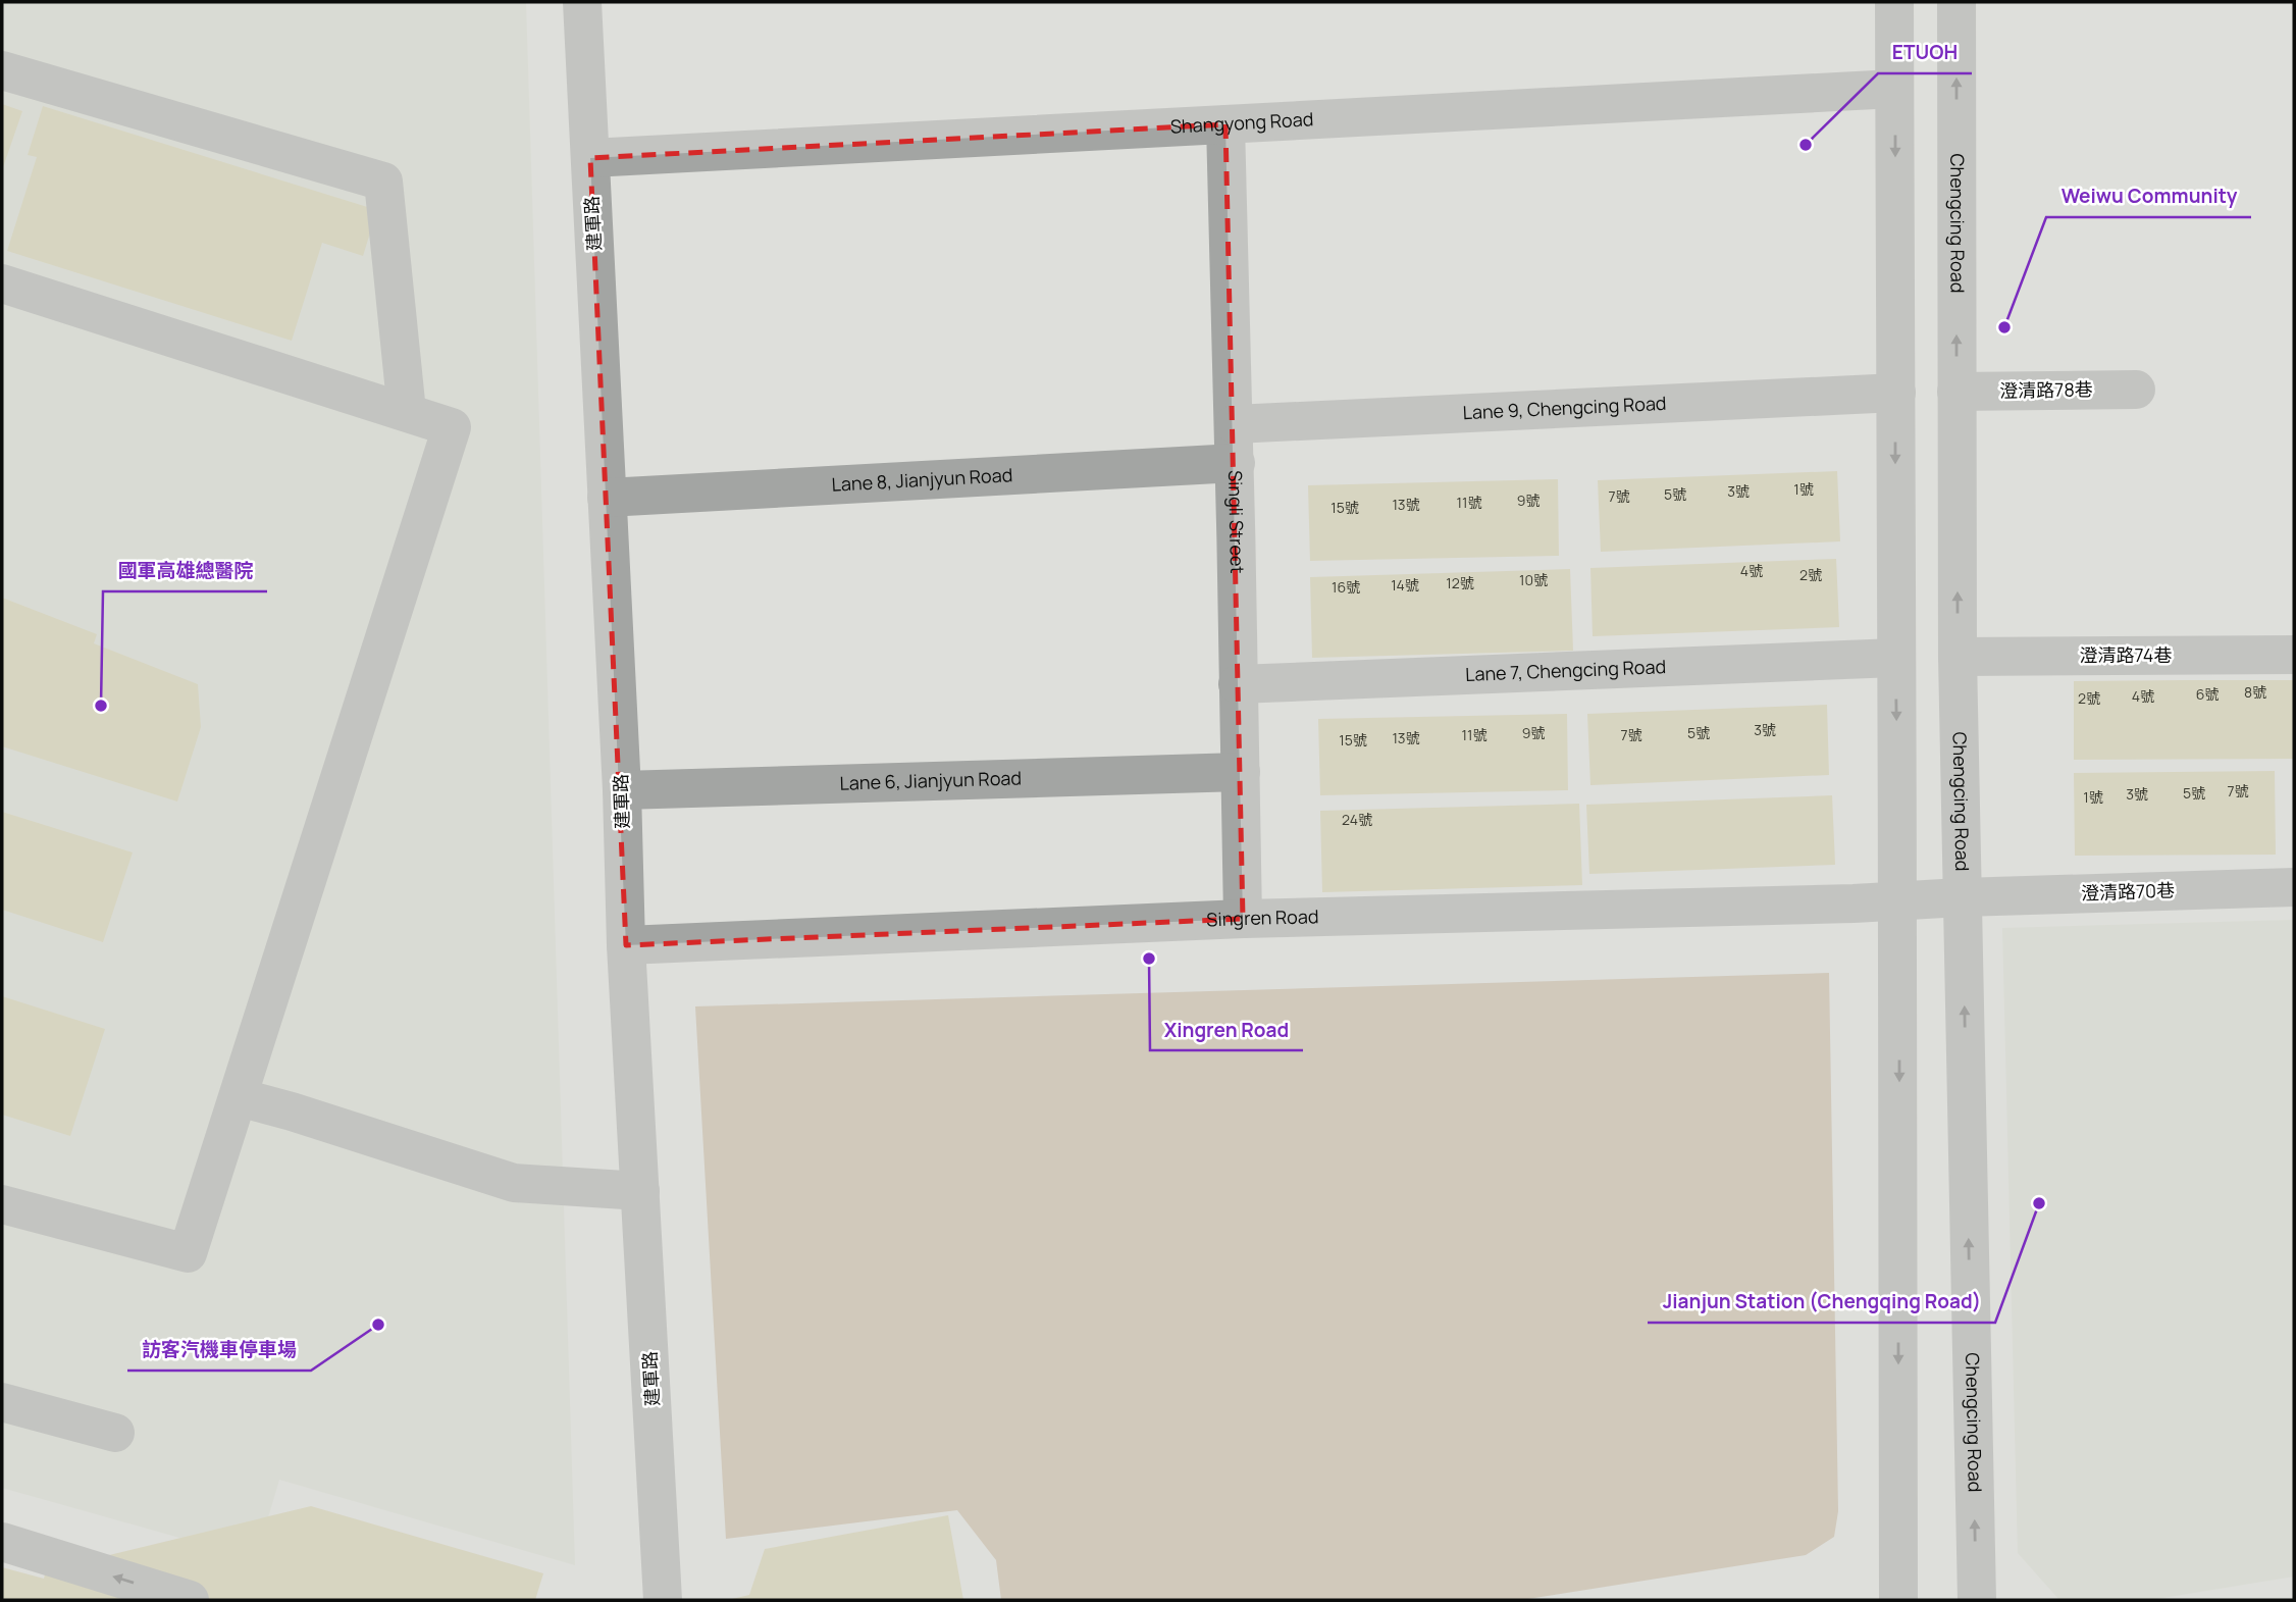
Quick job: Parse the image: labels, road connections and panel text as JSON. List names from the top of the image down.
{
  "streets": {
    "street": [
      "Shangyong Road",
      "建軍路",
      "Chengcing Road",
      "澄清路78巷",
      "Lane 9, Chengcing Road",
      "Lane 8, Jianjyun Road",
      "Singli Street",
      "澄清路74巷",
      "Lane 7, Chengcing Road",
      "Lane 6, Jianjyun Road",
      "澄清路70巷",
      "Singren Road"
    ]
  },
  "crossings": [
    ["Shangyong Road", "建軍路"],
    ["Shangyong Road", "Singli Street"],
    ["建軍路", "Lane 8, Jianjyun Road"],
    ["建軍路", "Lane 6, Jianjyun Road"],
    ["建軍路", "Singren Road"],
    ["Chengcing Road", "澄清路78巷"],
    ["Chengcing Road", "澄清路74巷"],
    ["Chengcing Road", "澄清路70巷"],
    ["Lane 9, Chengcing Road", "Singli Street"],
    ["Lane 8, Jianjyun Road", "Singli Street"],
    ["Singli Street", "Lane 7, Chengcing Road"],
    ["Singli Street", "Lane 6, Jianjyun Road"],
    ["Singli Street", "Singren Road"],
    ["澄清路70巷", "Singren Road"]
  ],
  "places": [
    "ETUOH",
    "Weiwu Community",
    "國軍高雄總醫院",
    "Xingren Road",
    "Jianjun Station (Chengqing Road)",
    "訪客汽機車停車場"
  ],
  "house_numbers": [
    "1號",
    "3號",
    "5號",
    "7號",
    "9號",
    "11號",
    "13號",
    "15號",
    "4號",
    "2號",
    "10號",
    "12號",
    "14號",
    "16號",
    "8號",
    "6號",
    "4號",
    "2號",
    "3號",
    "9號",
    "5號",
    "11號",
    "7號",
    "13號",
    "15號",
    "7號",
    "5號",
    "3號",
    "1號",
    "24號"
  ]
}
